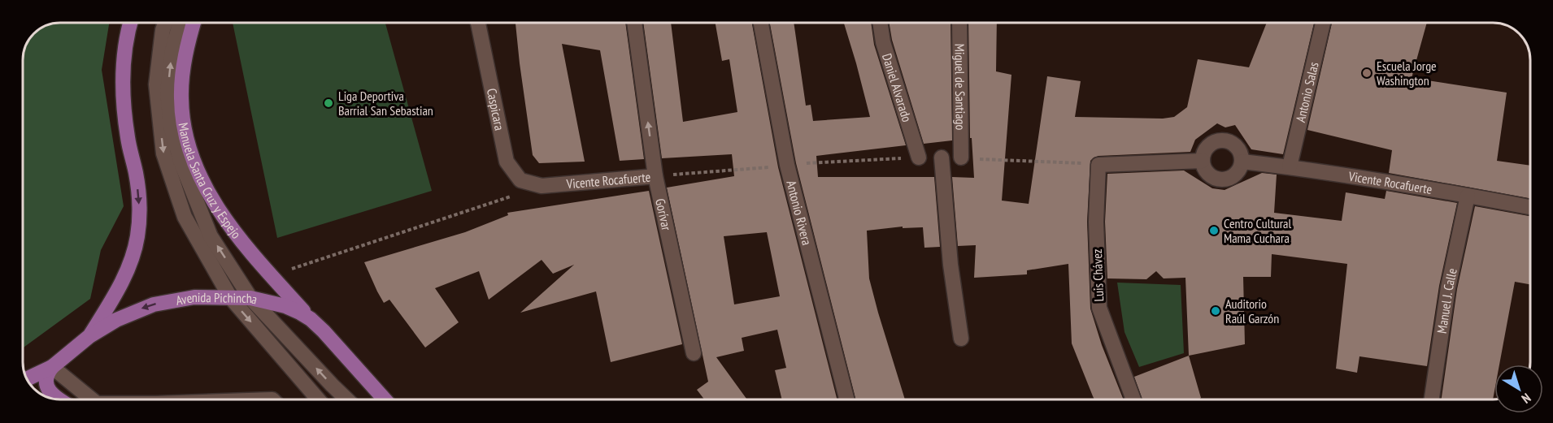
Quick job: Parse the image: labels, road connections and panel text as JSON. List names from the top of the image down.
{
  "streets": {
    "main road": ["Manuela Santa Cruz y Espejo", "Avenida Pichincha"],
    "street": [
      "Daniel Alvarado",
      "Miguel de Santiago",
      "Antonio Salas",
      "Caspicara",
      "Vicente Rocafuerte",
      "Antonio Rivera",
      "Gorívar",
      "Luis Chávez",
      "Manuel J. Calle"
    ]
  },
  "crossings": [
    ["Daniel Alvarado", "Vicente Rocafuerte"],
    ["Antonio Salas", "Vicente Rocafuerte"],
    ["Caspicara", "Vicente Rocafuerte"],
    ["Manuela Santa Cruz y Espejo", "Avenida Pichincha"],
    ["Vicente Rocafuerte", "Antonio Rivera"],
    ["Vicente Rocafuerte", "Gorívar"],
    ["Vicente Rocafuerte", "Manuel J. Calle"]
  ],
  "one_way": ["Gorívar"],
  "places": [
    "Escuela Jorge Washington",
    "Liga Deportiva Barrial San Sebastian",
    "Centro Cultural Mama Cuchara",
    "Auditorio Raúl Garzón"
  ],
  "north": "bottom right"
}
